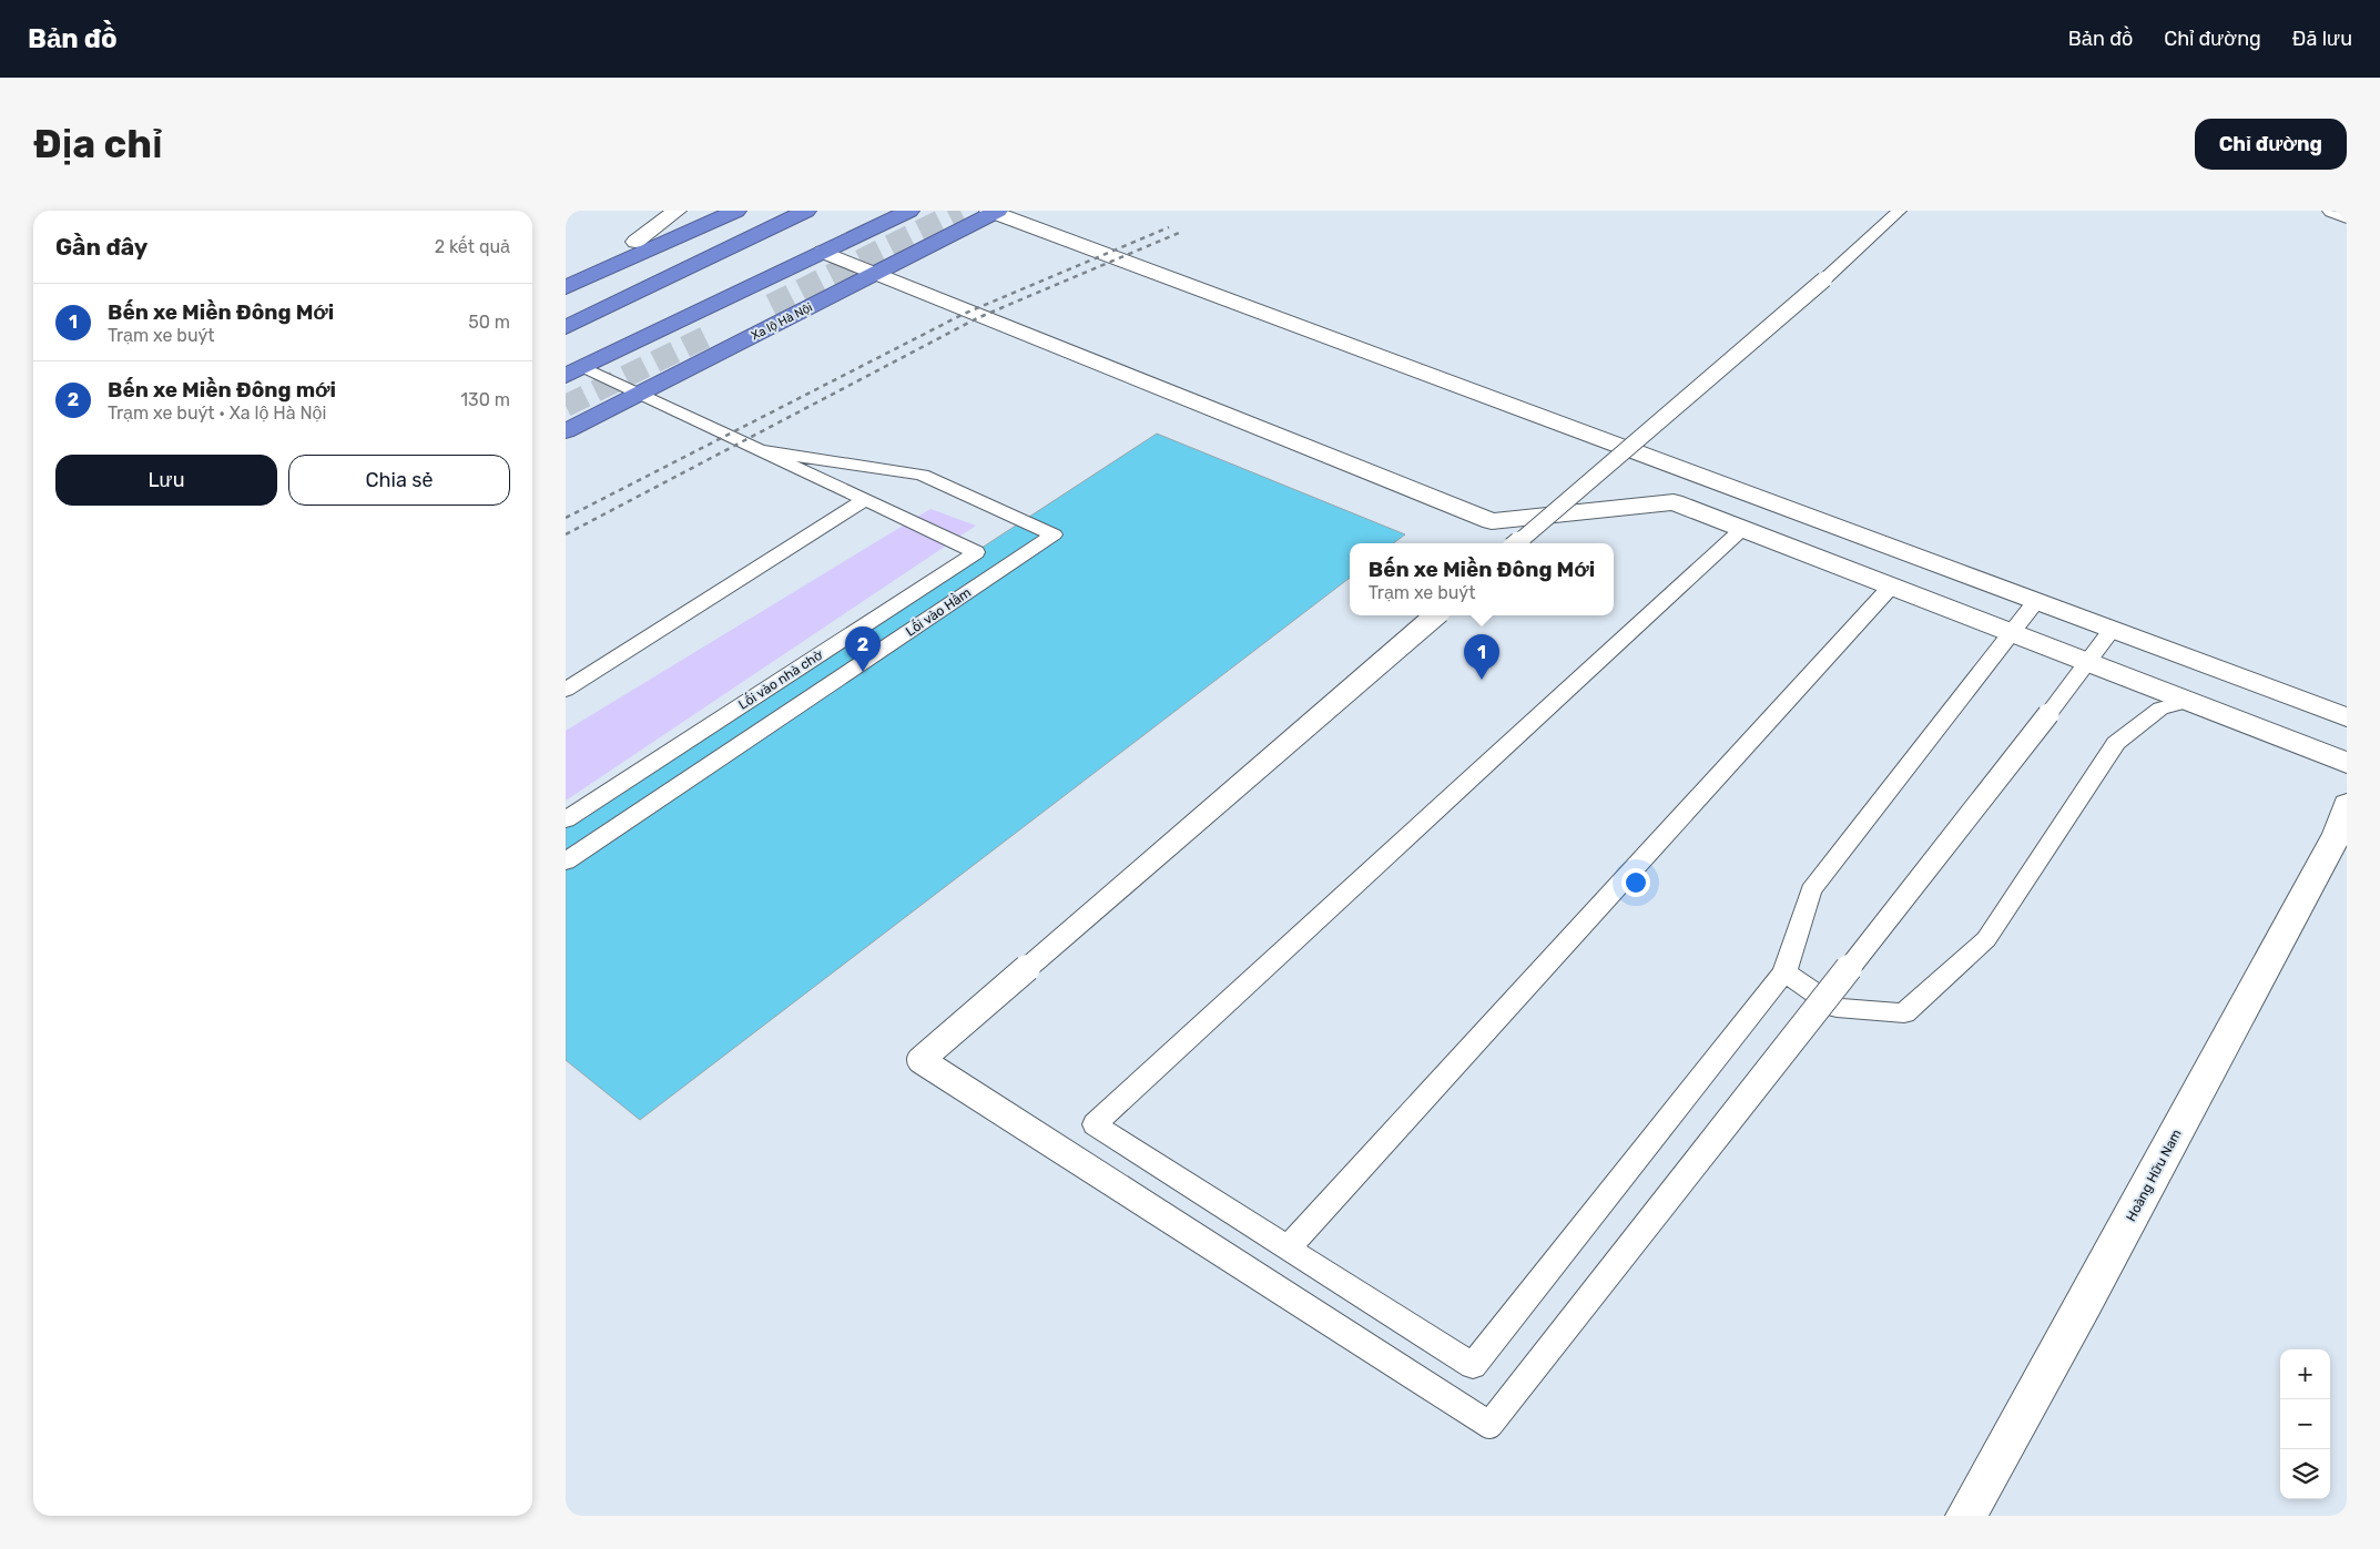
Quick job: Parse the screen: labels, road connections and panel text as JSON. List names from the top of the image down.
{
  "streets": {
    "highway": ["Xa lộ Hà Nội"],
    "street": ["Hoàng Hữu Nam"],
    "lane": ["Lối vào Hầm", "Lối vào nhà chờ"]
  },
  "page": {
    "header": "Bản đồ",
    "nav": ["Bản đồ", "Chỉ đường", "Đã lưu"],
    "buttons": [
      "Chỉ đường",
      ["Lưu", "Chia sẻ"]
    ],
    "title": "Địa chỉ",
    "heading": ["Gần đây", "2 kết quả"],
    "list": [
      {
        "mark": "1",
        "name": "Bến xe Miền Đông Mới",
        "note": "Trạm xe buýt",
        "value": "50 m"
      },
      {
        "mark": "2",
        "name": "Bến xe Miền Đông mới",
        "note": "Trạm xe buýt · Xa lộ Hà Nội",
        "value": "130 m"
      }
    ],
    "popup": ["Bến xe Miền Đông Mới", "Trạm xe buýt"],
    "pins": ["2", "1"],
    "map_buttons": ["+", "−"]
  }
}
